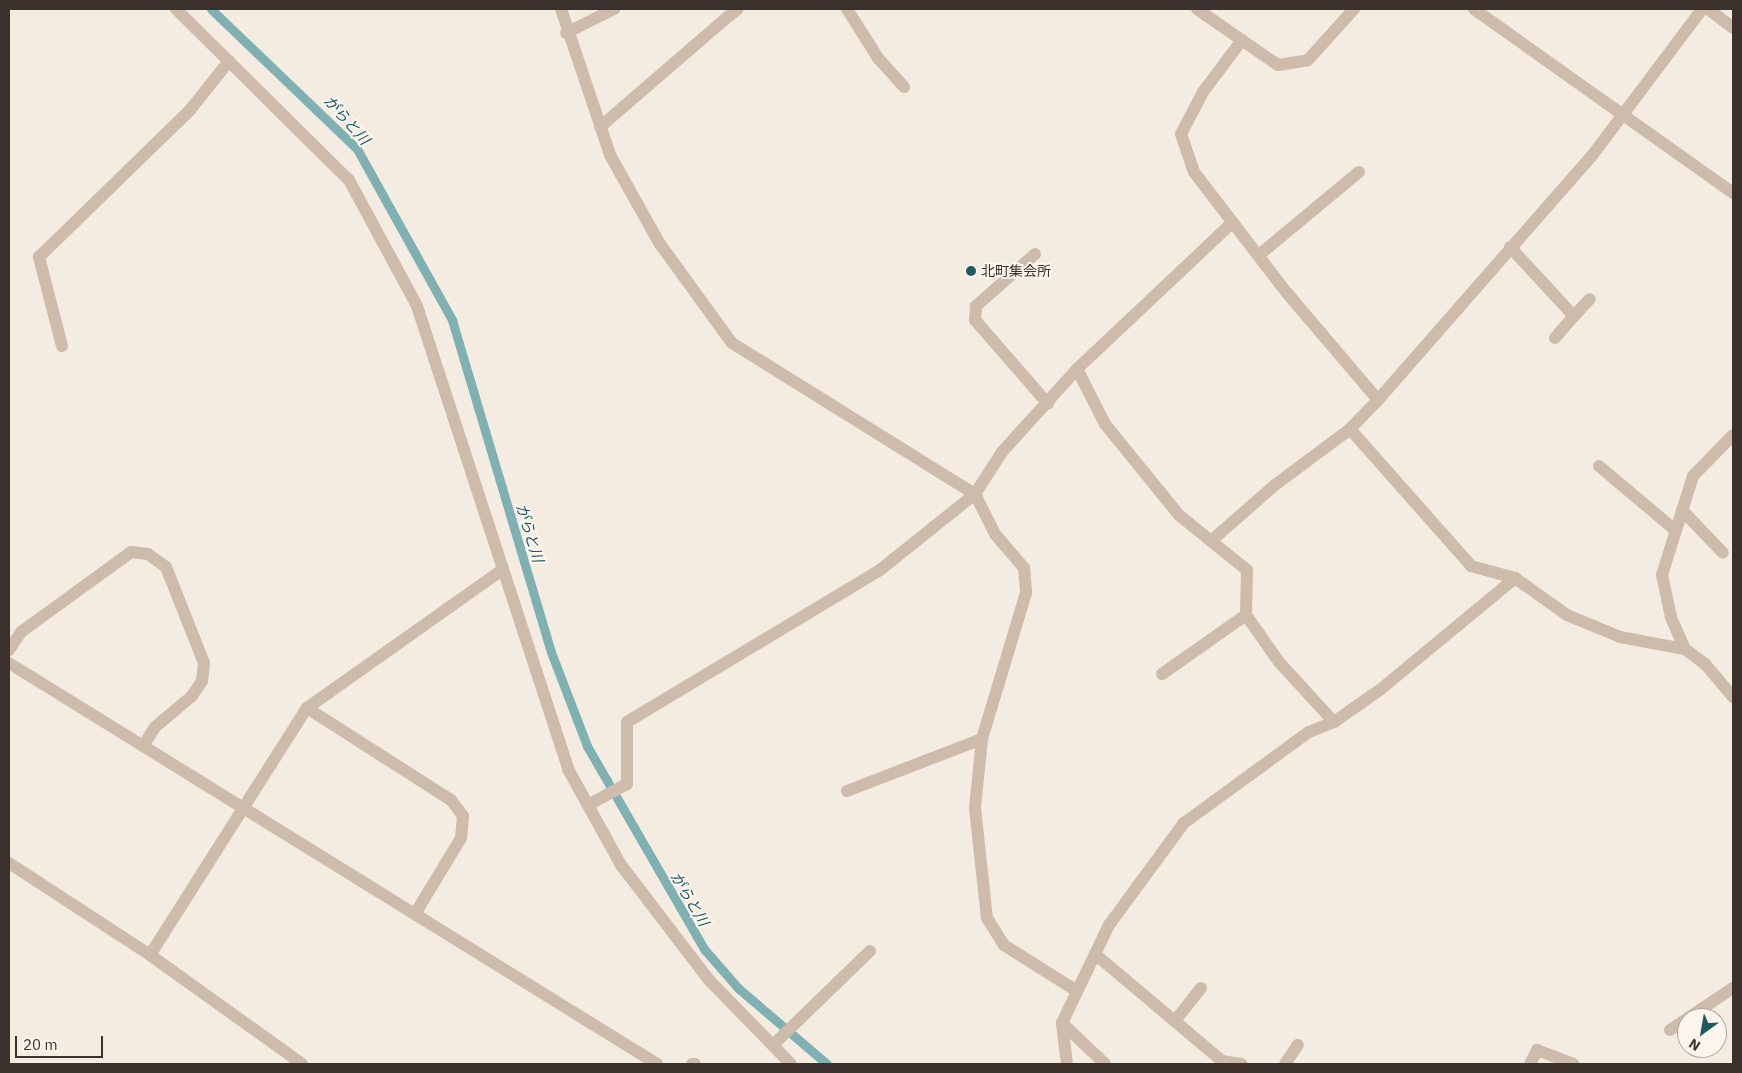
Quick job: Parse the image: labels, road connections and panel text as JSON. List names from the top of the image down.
{
  "water": ["がらと川"],
  "places": ["北町集会所"],
  "scale_bar": "20 m",
  "north": "bottom left"
}
